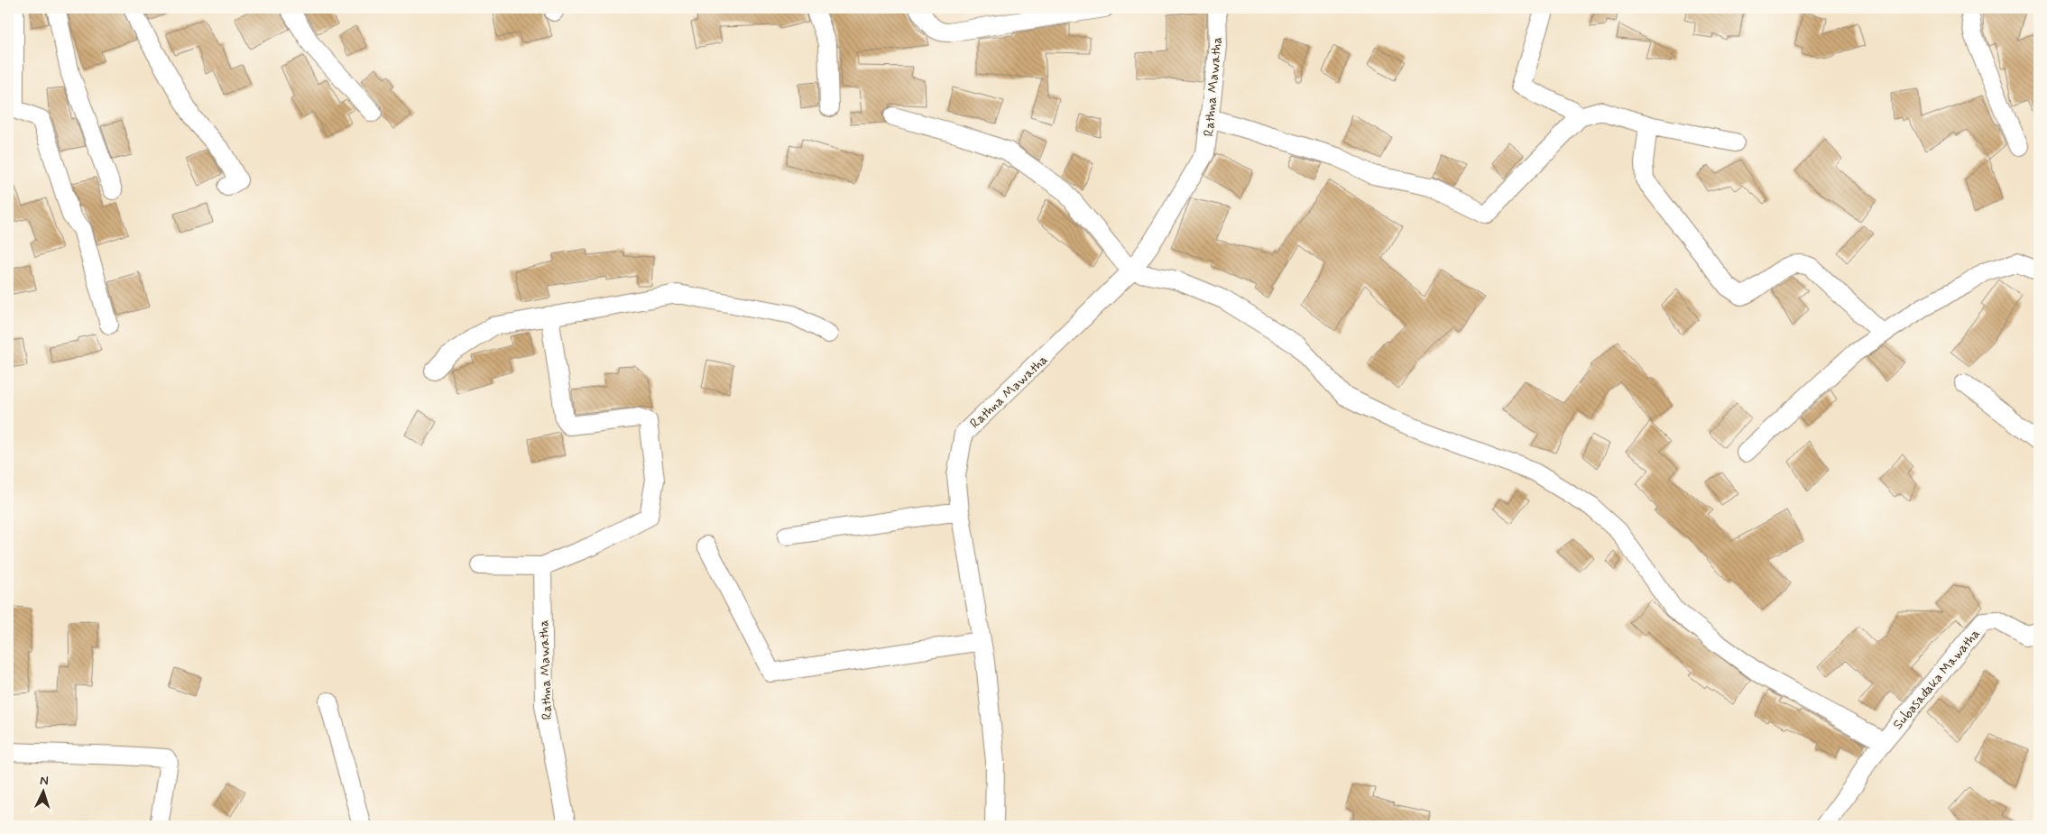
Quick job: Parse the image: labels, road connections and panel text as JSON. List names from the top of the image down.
{
  "streets": {
    "street": ["Rathna Mawatha", "Subasadaka Mawatha"]
  },
  "north": "top"
}
